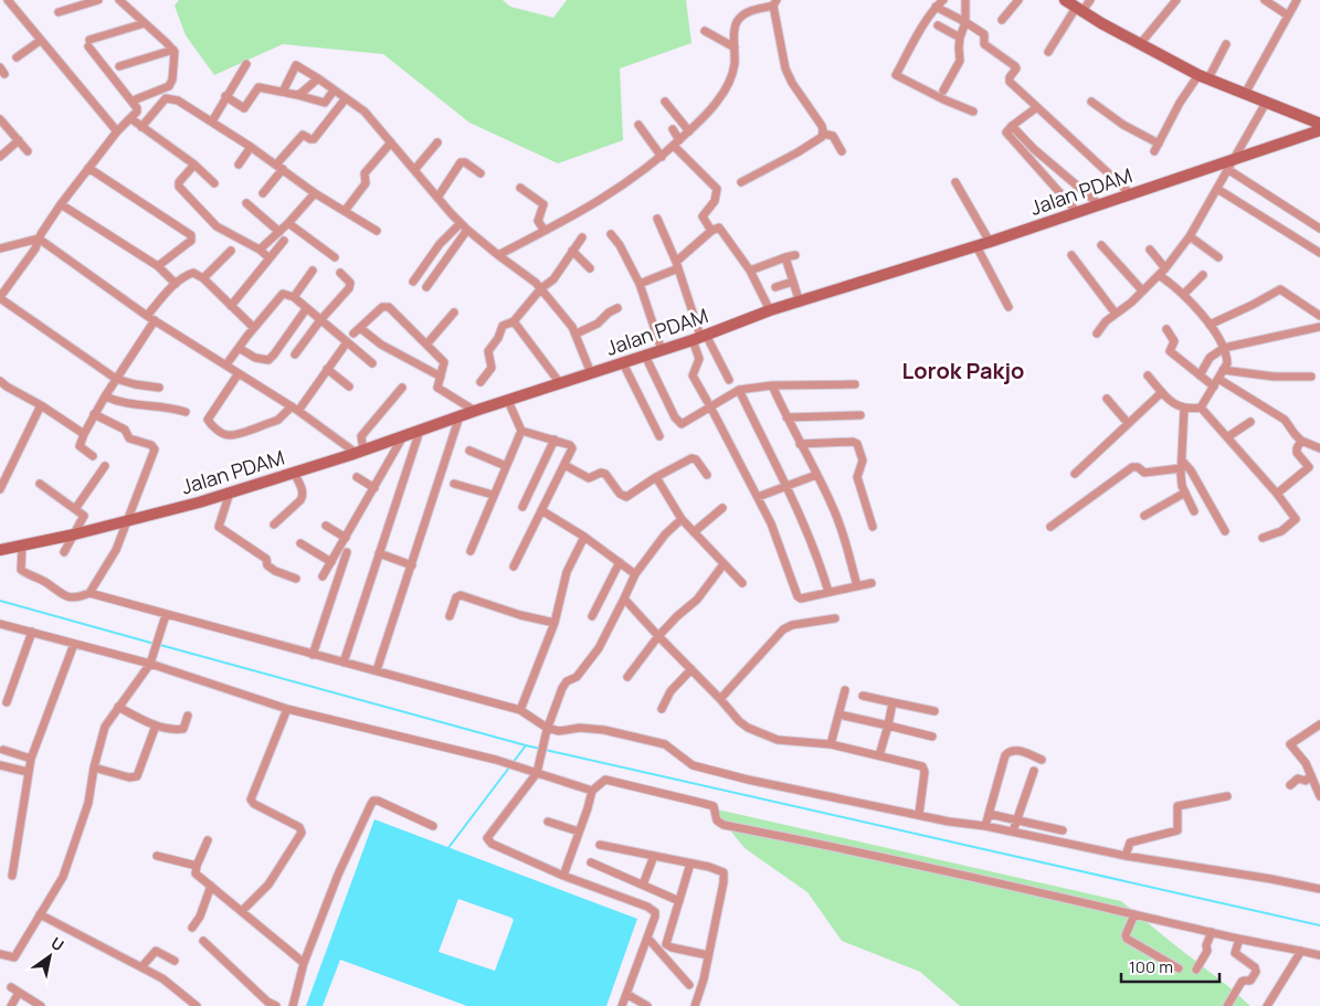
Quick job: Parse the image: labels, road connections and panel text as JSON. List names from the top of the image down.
{
  "streets": {
    "street": ["Jalan PDAM"]
  },
  "districts": ["Lorok Pakjo"],
  "scale_bar": "100 m",
  "north": "top right"
}
